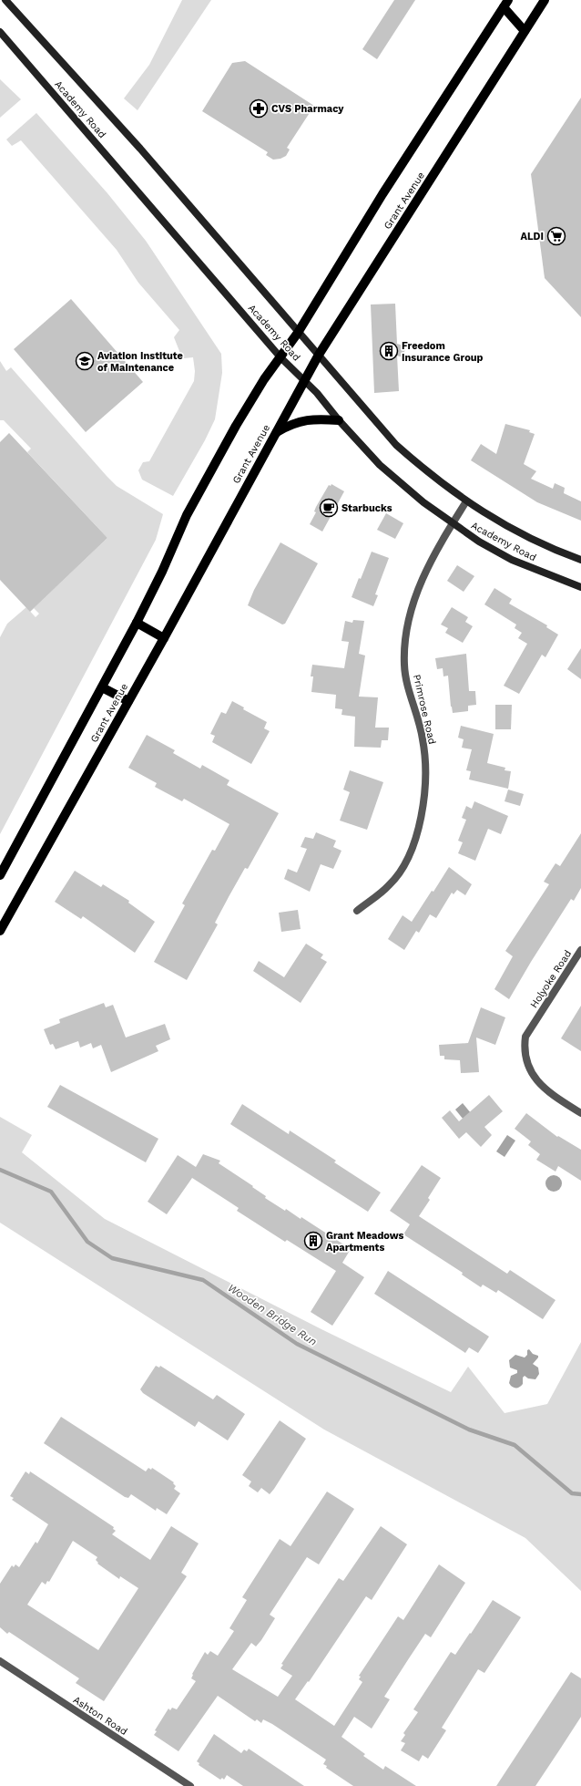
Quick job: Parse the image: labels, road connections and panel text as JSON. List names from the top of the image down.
{
  "streets": {
    "main road": ["Academy Road", "Grant Avenue"],
    "street": ["Primrose Road", "Holyoke Road", "Ashton Road"]
  },
  "crossings": [
    ["Academy Road", "Grant Avenue"],
    ["Academy Road", "Primrose Road"]
  ],
  "water": ["Wooden Bridge Run"],
  "places": {
    "pharmacy": ["CVS Pharmacy"],
    "supermarket": ["ALDI"],
    "building": ["Freedom Insurance Group", "Grant Meadows Apartments"],
    "school or university": ["Aviation Institute of Maintenance"],
    "cafe": ["Starbucks"]
  }
}
